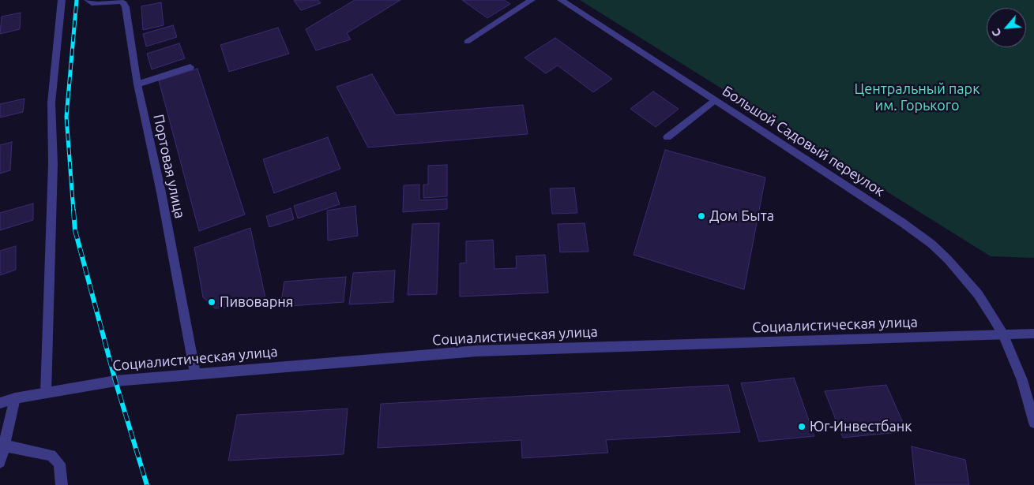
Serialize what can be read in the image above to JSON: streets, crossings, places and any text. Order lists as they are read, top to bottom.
{
  "streets": {
    "street": ["Большой Садовый переулок", "Портовая улица", "Социалистическая улица"]
  },
  "crossings": [
    ["Большой Садовый переулок", "Социалистическая улица"],
    ["Портовая улица", "Социалистическая улица"]
  ],
  "parks": ["Центральный парк им. Горького"],
  "places": ["Дом Быта", "Пивоварня", "Юг-Инвестбанк"],
  "north": "bottom left"
}
